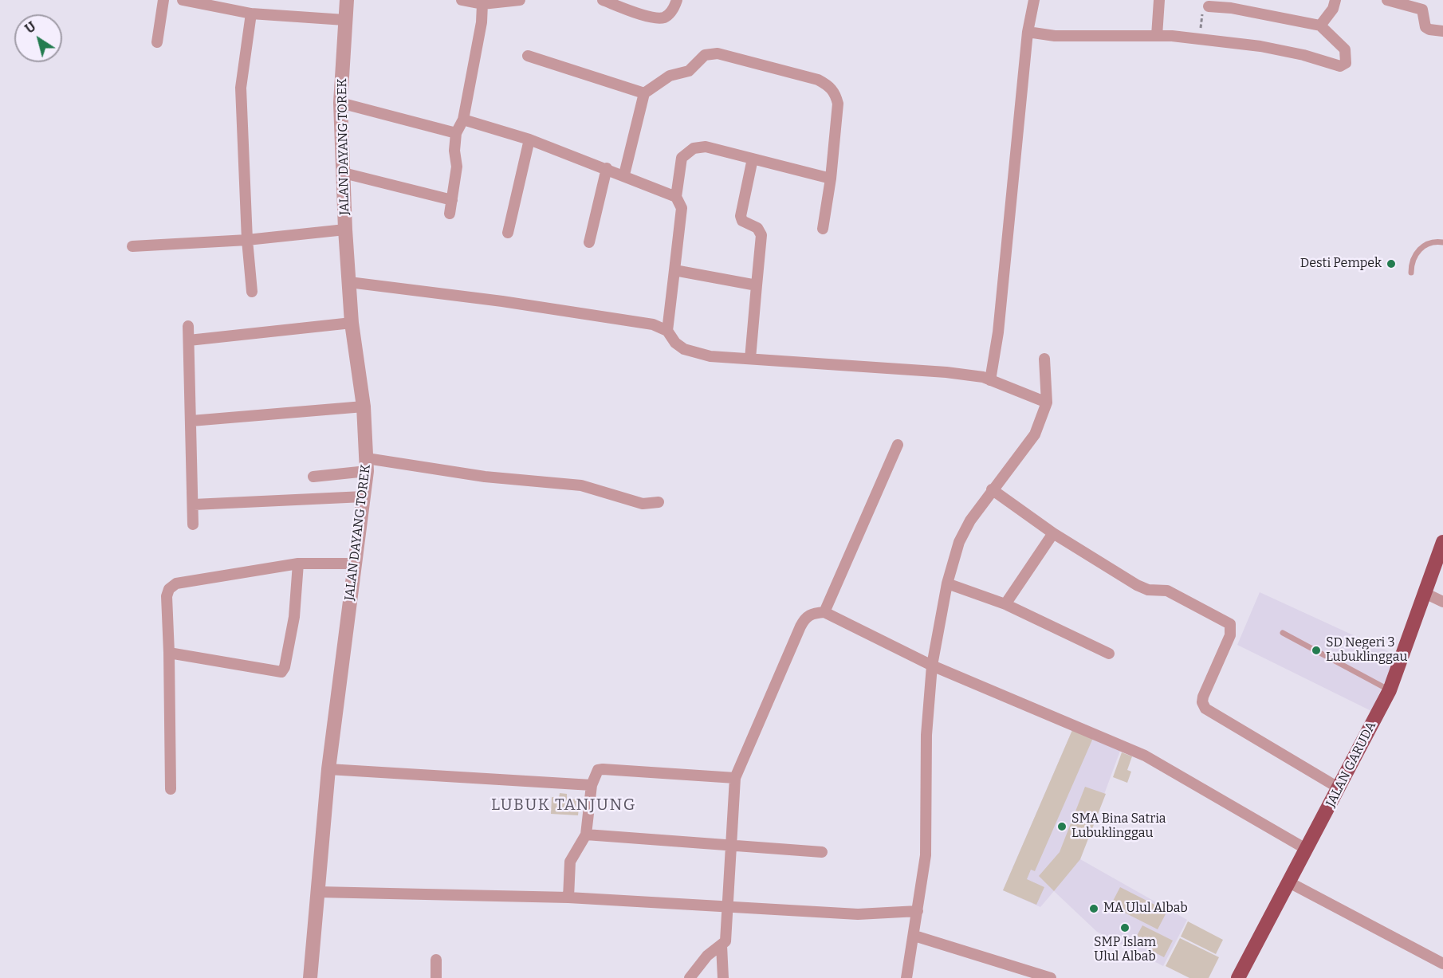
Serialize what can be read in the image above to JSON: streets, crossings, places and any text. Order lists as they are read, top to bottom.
{
  "streets": {
    "highway": ["JALAN GARUDA"],
    "street": ["JALAN DAYANG TOREK"]
  },
  "districts": ["LUBUK TANJUNG"],
  "places": [
    "Desti Pempek",
    "SD Negeri 3 Lubuklinggau",
    "SMA Bina Satria Lubuklinggau",
    "MA Ulul Albab",
    "SMP Islam Ulul Albab"
  ],
  "north": "top left"
}
